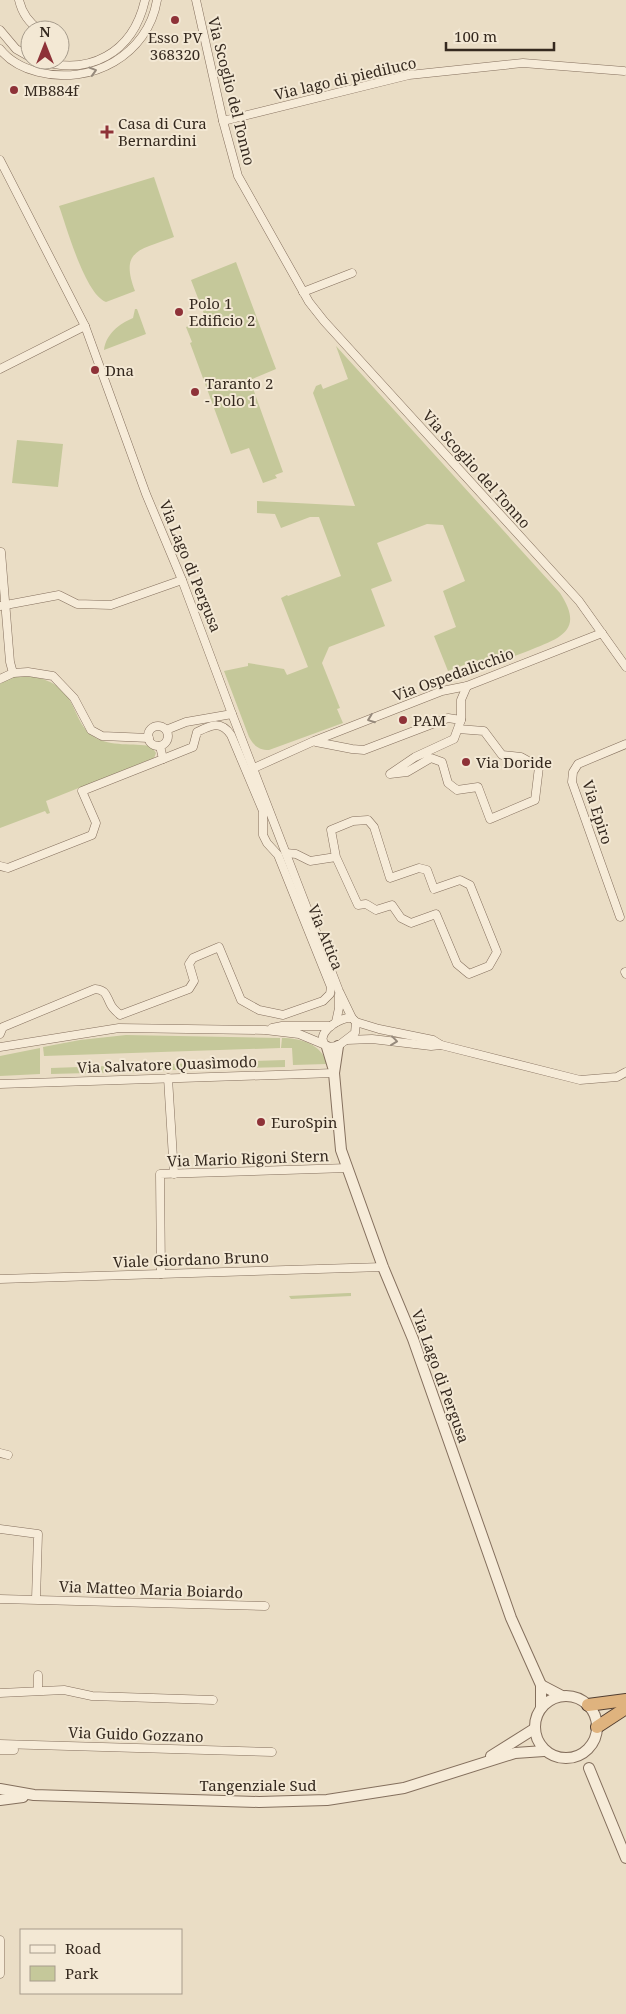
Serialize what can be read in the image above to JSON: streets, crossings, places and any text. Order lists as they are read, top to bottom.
{
  "streets": {
    "street": [
      "Via lago di piediluco",
      "Via Scoglio del Tonno",
      "Via Lago di Pergusa",
      "Via Ospedalicchio",
      "Via Epiro",
      "Via Attica",
      "Via Salvatore Quasìmodo",
      "Via Mario Rigoni Stern",
      "Viale Giordano Bruno",
      "Via Matteo Maria Boiardo",
      "Via Guido Gozzano",
      "Tangenziale Sud"
    ]
  },
  "crossings": [
    ["Via lago di piediluco", "Via Scoglio del Tonno"],
    ["Via Scoglio del Tonno", "Via Ospedalicchio"],
    ["Via Lago di Pergusa", "Via Ospedalicchio"],
    ["Via Lago di Pergusa", "Via Salvatore Quasìmodo"],
    ["Via Lago di Pergusa", "Via Mario Rigoni Stern"],
    ["Via Lago di Pergusa", "Viale Giordano Bruno"],
    ["Via Lago di Pergusa", "Tangenziale Sud"],
    ["Via Mario Rigoni Stern", "Viale Giordano Bruno"]
  ],
  "places": {
    "other": [
      "Esso PV 368320",
      "MB884f",
      "Polo 1 Edificio 2",
      "Dna",
      "Taranto 2 - Polo 1",
      "PAM",
      "Via Doride",
      "EuroSpin"
    ],
    "health": ["Casa di Cura Bernardini"]
  },
  "legend": ["Road", "Park"],
  "scale_bar": "100 m",
  "north": "top"
}
